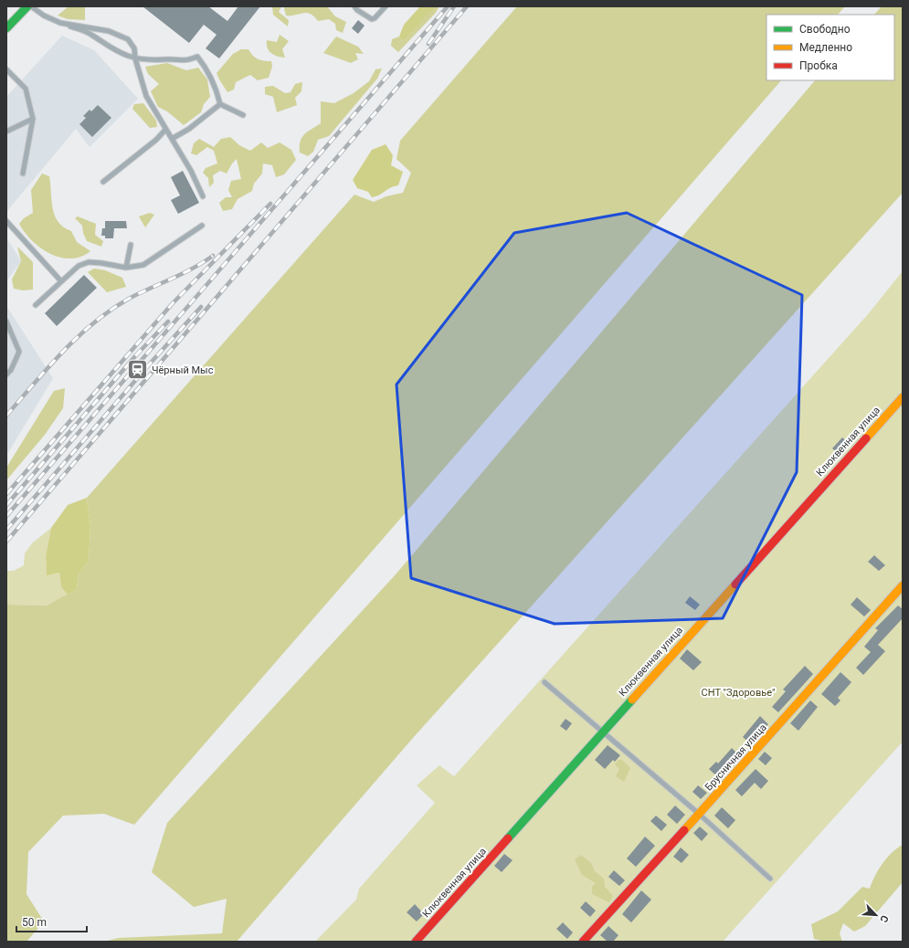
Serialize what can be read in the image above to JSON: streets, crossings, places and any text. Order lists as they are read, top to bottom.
{
  "streets": {
    "street": ["Клюквенная улица", "Брусничная улица"]
  },
  "parks": ["СНТ \"Здоровье\""],
  "places": {
    "station": ["Чёрный Мыс"]
  },
  "legend": ["Свободно", "Медленно", "Пробка"],
  "scale_bar": "50 m",
  "north": "bottom right"
}
